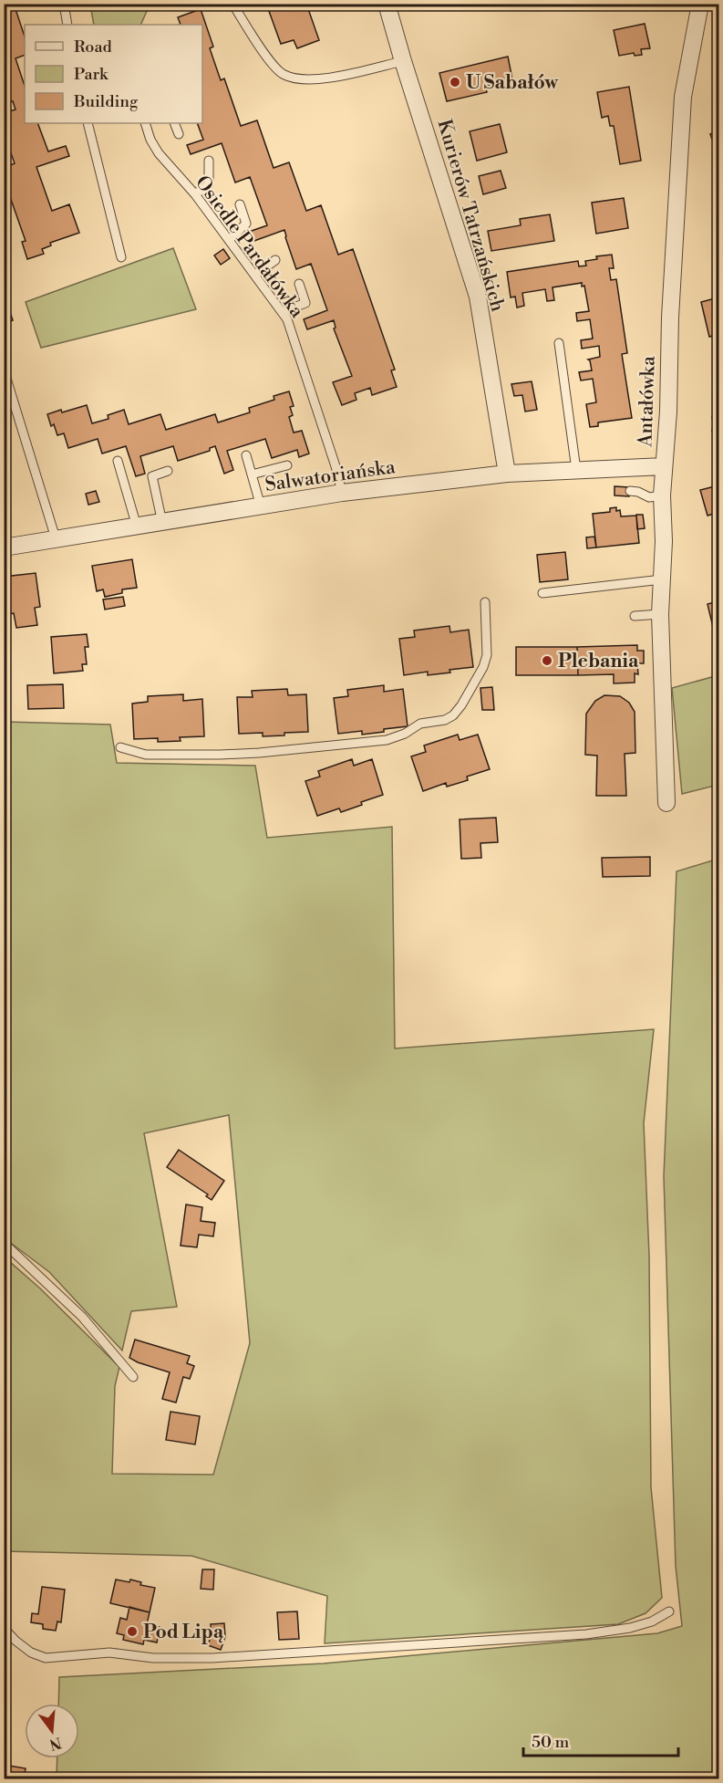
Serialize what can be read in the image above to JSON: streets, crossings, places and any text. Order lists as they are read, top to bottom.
{
  "streets": {
    "street": ["Kurierów Tatrzańskich", "Antałówka", "Salwatoriańska"],
    "lane": ["Osiedle Pardałówka"]
  },
  "crossings": [
    ["Kurierów Tatrzańskich", "Salwatoriańska"],
    ["Osiedle Pardałówka", "Salwatoriańska"],
    ["Antałówka", "Salwatoriańska"]
  ],
  "places": ["U Sabałów", "Plebania", "Pod Lipą"],
  "legend": ["Road", "Park", "Building"],
  "scale_bar": "50 m",
  "north": "bottom"
}
